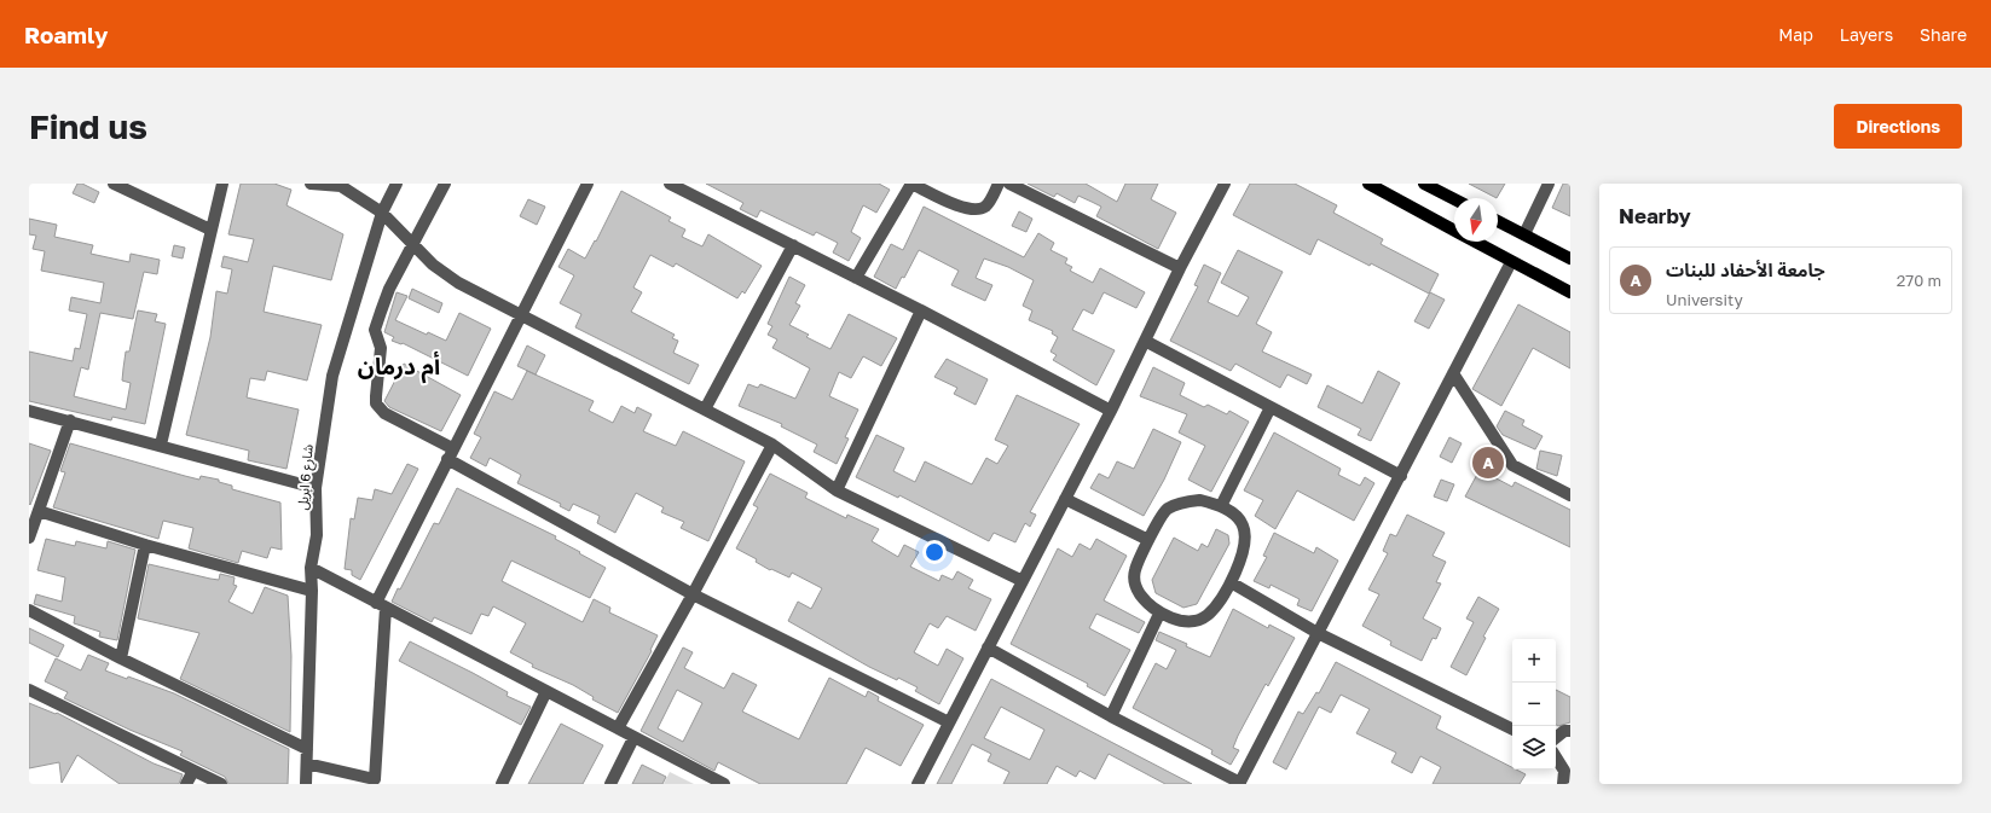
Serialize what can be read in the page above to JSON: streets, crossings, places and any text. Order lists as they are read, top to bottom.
{
  "streets": {
    "street": ["شارع 6 ابريل"]
  },
  "districts": ["أم درمان"],
  "north": "bottom",
  "page": {
    "header": "Roamly",
    "nav": ["Map", "Layers", "Share"],
    "buttons": "Directions",
    "title": "Find us",
    "heading": "Nearby",
    "list": [
      {
        "mark": "A",
        "name": "جامعة الأحفاد للبنات",
        "note": "University",
        "value": "270 m"
      }
    ],
    "pins": "A",
    "map_buttons": ["+", "−"]
  }
}
